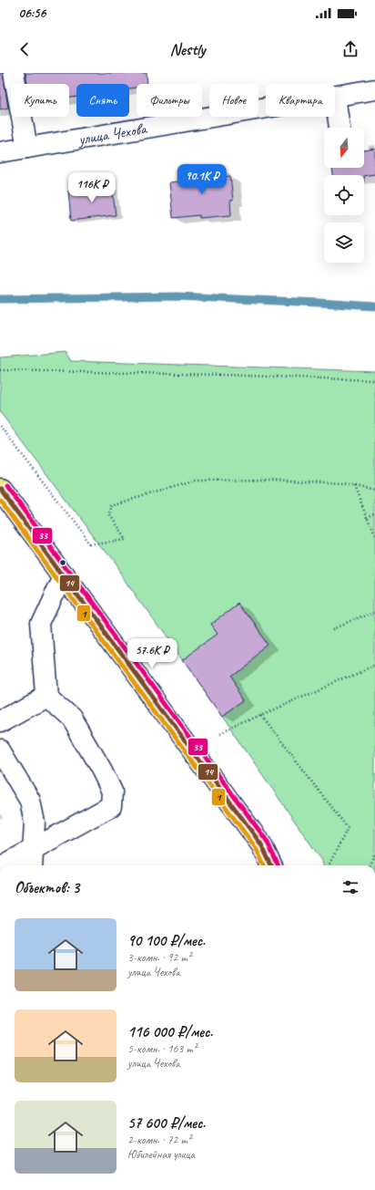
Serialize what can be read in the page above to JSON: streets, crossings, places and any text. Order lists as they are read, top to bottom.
{
  "streets": {
    "street": ["улица Чехова"]
  },
  "lines": ["transit line 33", "transit line 14", "transit line 1"],
  "north": "bottom",
  "page": {
    "status": "06:56",
    "header": "Nestly",
    "chip": [
      "Купить",
      "Снять",
      "Фильтры",
      "Новое",
      "Квартира"
    ],
    "price": ["90.1K ₽", "116K ₽", "57.6K ₽"],
    "heading": "Объектов: 3",
    "list": [
      {
        "name": "90 100 ₽/мес.",
        "note": "3-комн. · 92 m² · улица Чехова"
      },
      {
        "name": "116 000 ₽/мес.",
        "note": "5-комн. · 163 m² · улица Чехова"
      },
      {
        "name": "57 600 ₽/мес.",
        "note": "2-комн. · 72 m² · Юбилейная улица"
      }
    ]
  }
}
